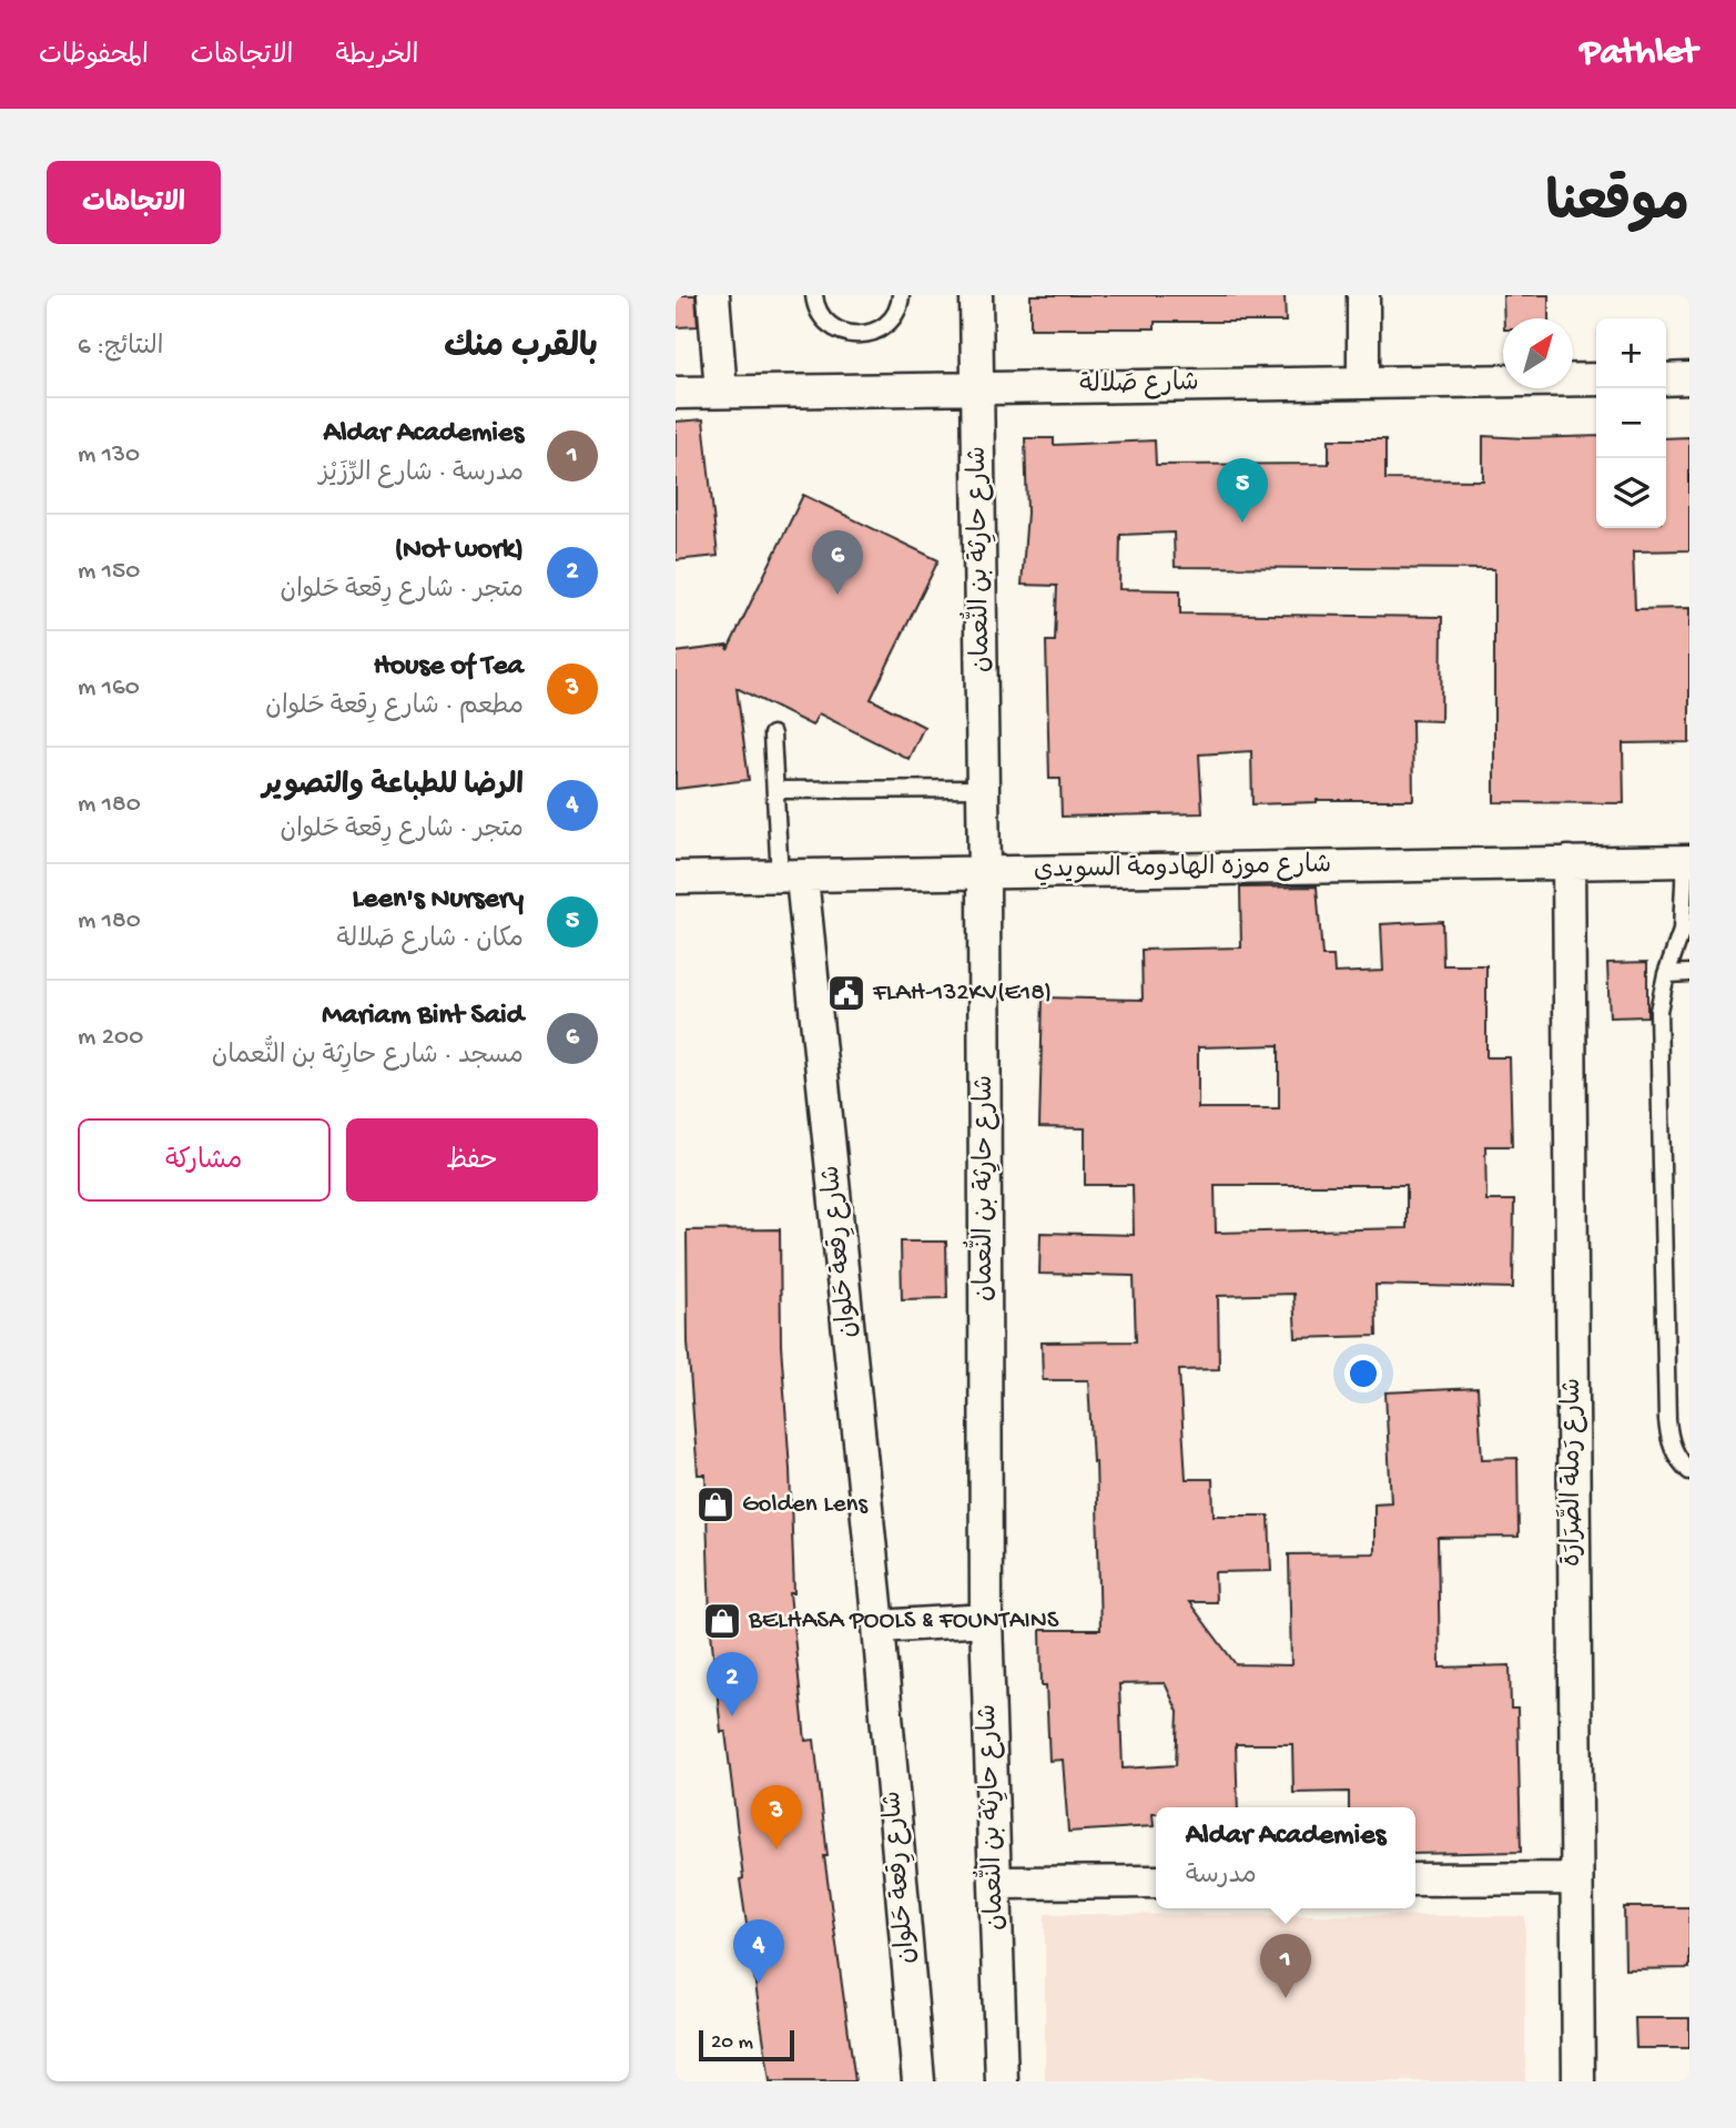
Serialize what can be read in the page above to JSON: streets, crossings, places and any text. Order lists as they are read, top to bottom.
{
  "streets": {
    "street": [
      "شارع صَلالة",
      "شارع حارِثة بن النُّعمان",
      "شارع موزه الهادومة السويدي",
      "شارع رِقعة حَلوان",
      "شارع رَملة الصَّرَارَة"
    ]
  },
  "crossings": [
    ["شارع صَلالة", "شارع حارِثة بن النُّعمان"],
    ["شارع حارِثة بن النُّعمان", "شارع موزه الهادومة السويدي"],
    ["شارع موزه الهادومة السويدي", "شارع رِقعة حَلوان"],
    ["شارع موزه الهادومة السويدي", "شارع رَملة الصَّرَارَة"]
  ],
  "places": {
    "public building": ["FLAH-132KV(E18)"],
    "shop": ["Golden Lens", "BELHASA POOLS & FOUNTAINS"]
  },
  "scale_bar": "20 m",
  "north": "top right",
  "page": {
    "header": "Pathlet",
    "nav": ["الخريطة", "الاتجاهات", "المحفوظات"],
    "title": "موقعنا",
    "buttons": [
      "الاتجاهات",
      ["حفظ", "مشاركة"]
    ],
    "heading": ["بالقرب منك", "النتائج: 6"],
    "map_buttons": ["+", "−"],
    "list": [
      {
        "mark": "1",
        "name": "Aldar Academies",
        "note": "مدرسة · شارع الرِّزَيْز",
        "value": "130 m"
      },
      {
        "mark": "2",
        "name": "(Not work)",
        "note": "متجر · شارع رِقعة حَلوان",
        "value": "150 m"
      },
      {
        "mark": "3",
        "name": "House of Tea",
        "note": "مطعم · شارع رِقعة حَلوان",
        "value": "160 m"
      },
      {
        "mark": "4",
        "name": "الرضا للطباعة والتصوير",
        "note": "متجر · شارع رِقعة حَلوان",
        "value": "180 m"
      },
      {
        "mark": "5",
        "name": "Leen's Nursery",
        "note": "مكان · شارع صَلالة",
        "value": "180 m"
      },
      {
        "mark": "6",
        "name": "Mariam Bint Said",
        "note": "مسجد · شارع حارِثة بن النُّعمان",
        "value": "200 m"
      }
    ],
    "pins": [
      "5",
      "6",
      "2",
      "3",
      "4",
      "1"
    ],
    "popup": ["Aldar Academies", "مدرسة"],
    "scale": "20 m"
  }
}
